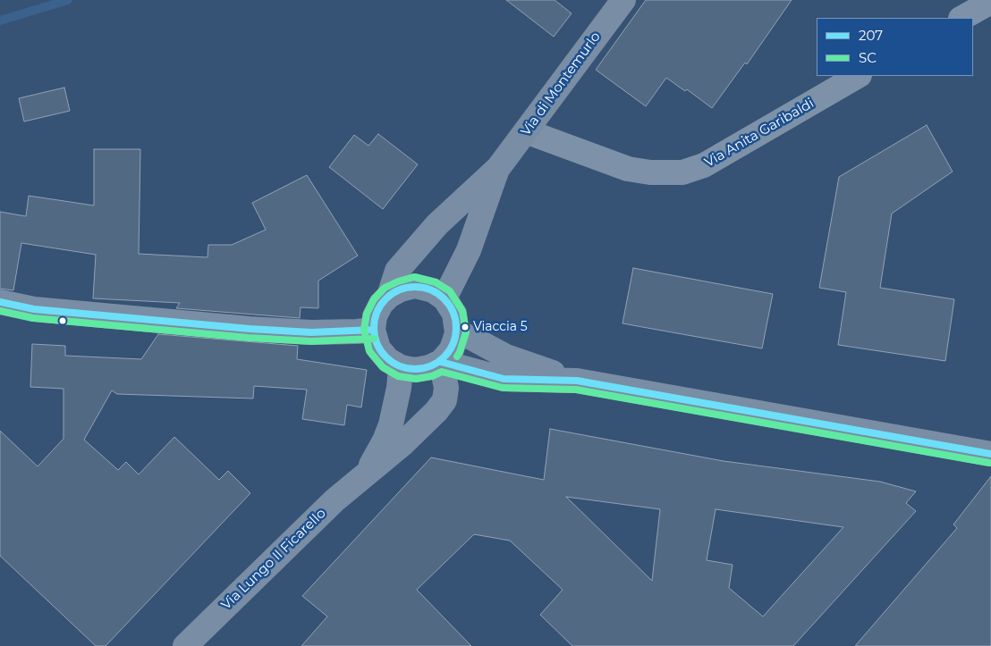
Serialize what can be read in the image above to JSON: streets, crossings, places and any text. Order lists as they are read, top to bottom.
{
  "streets": {
    "main road": ["Via di Montemurlo", "Via Lungo Il Ficarello"],
    "street": ["Via Anita Garibaldi"]
  },
  "crossings": [
    ["Via di Montemurlo", "Via Anita Garibaldi"],
    ["Via di Montemurlo", "Via Lungo Il Ficarello"]
  ],
  "places": ["Viaccia 5"],
  "lines": ["transit line SC", "transit line 207"],
  "legend": ["207", "SC"]
}
